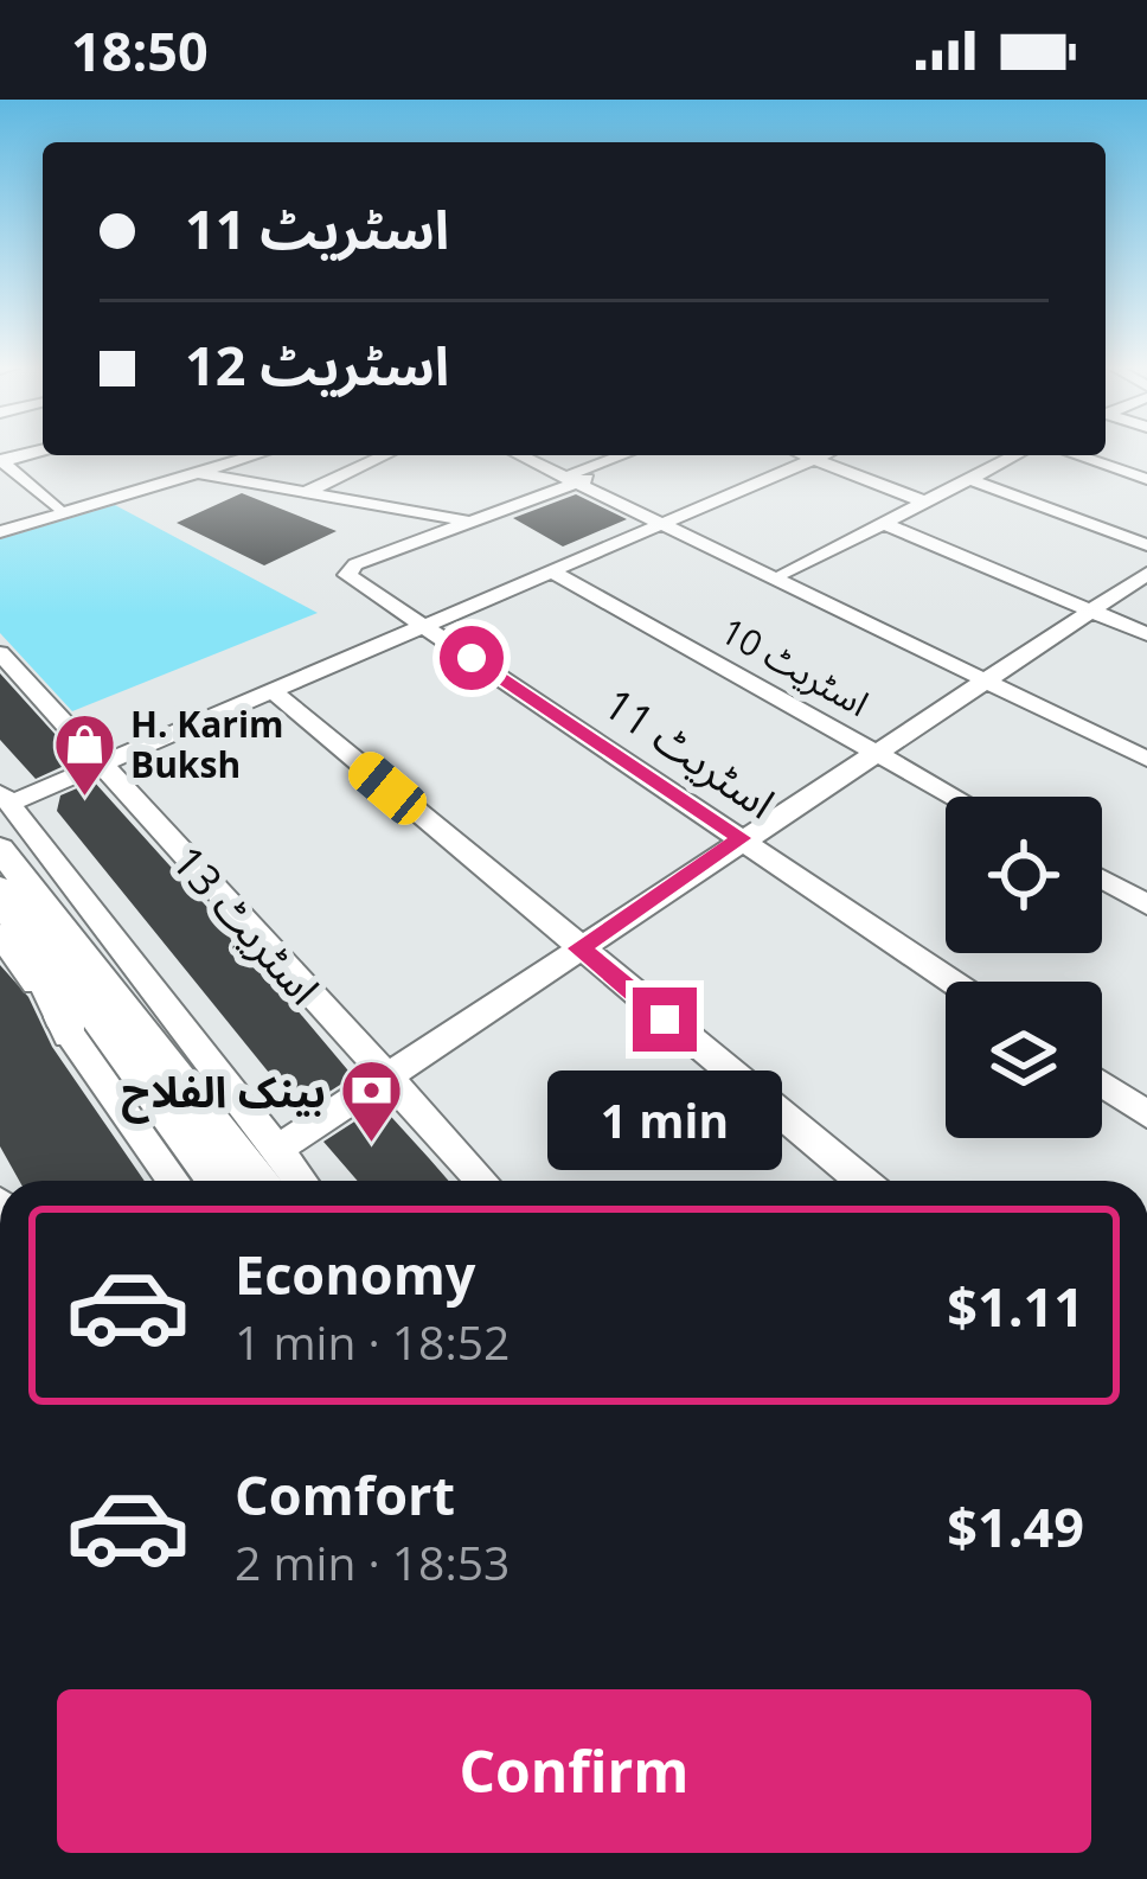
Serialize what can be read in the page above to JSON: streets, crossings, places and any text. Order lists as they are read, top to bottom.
{
  "streets": {
    "street": ["اسٹریٹ 10", "اسٹریٹ 11", "اسٹریٹ 13"]
  },
  "places": {
    "shop": ["H. Karim Buksh"],
    "bank": ["بینک الفلاح"]
  },
  "page": {
    "status": "18:50",
    "banner": ["اسٹریٹ 11", "اسٹریٹ 12"],
    "bubble": "1 min",
    "list": [
      {
        "name": "Economy",
        "note": "1 min · 18:52",
        "value": "$1.11"
      },
      {
        "name": "Comfort",
        "note": "2 min · 18:53",
        "value": "$1.49"
      }
    ],
    "buttons": "Confirm"
  }
}
